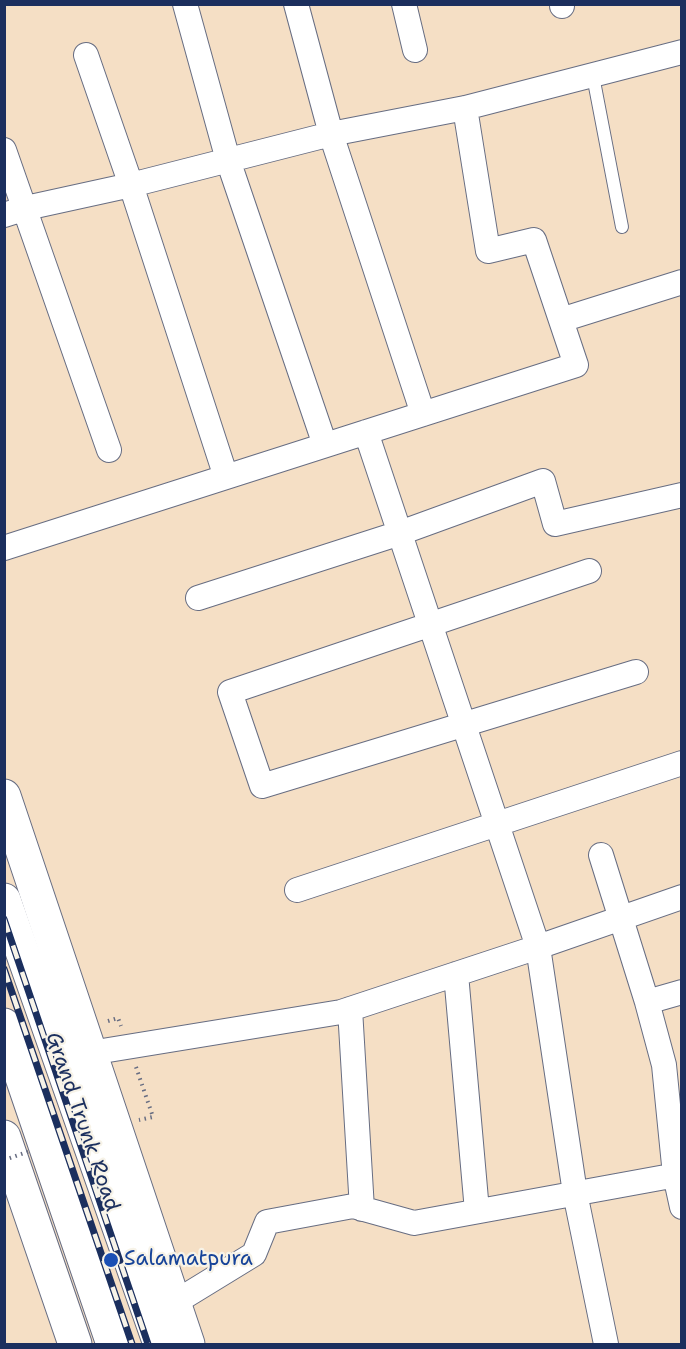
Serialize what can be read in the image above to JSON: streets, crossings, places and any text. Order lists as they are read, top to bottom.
{
  "streets": {
    "main road": ["Grand Trunk Road"]
  },
  "places": ["Salamatpura"]
}
